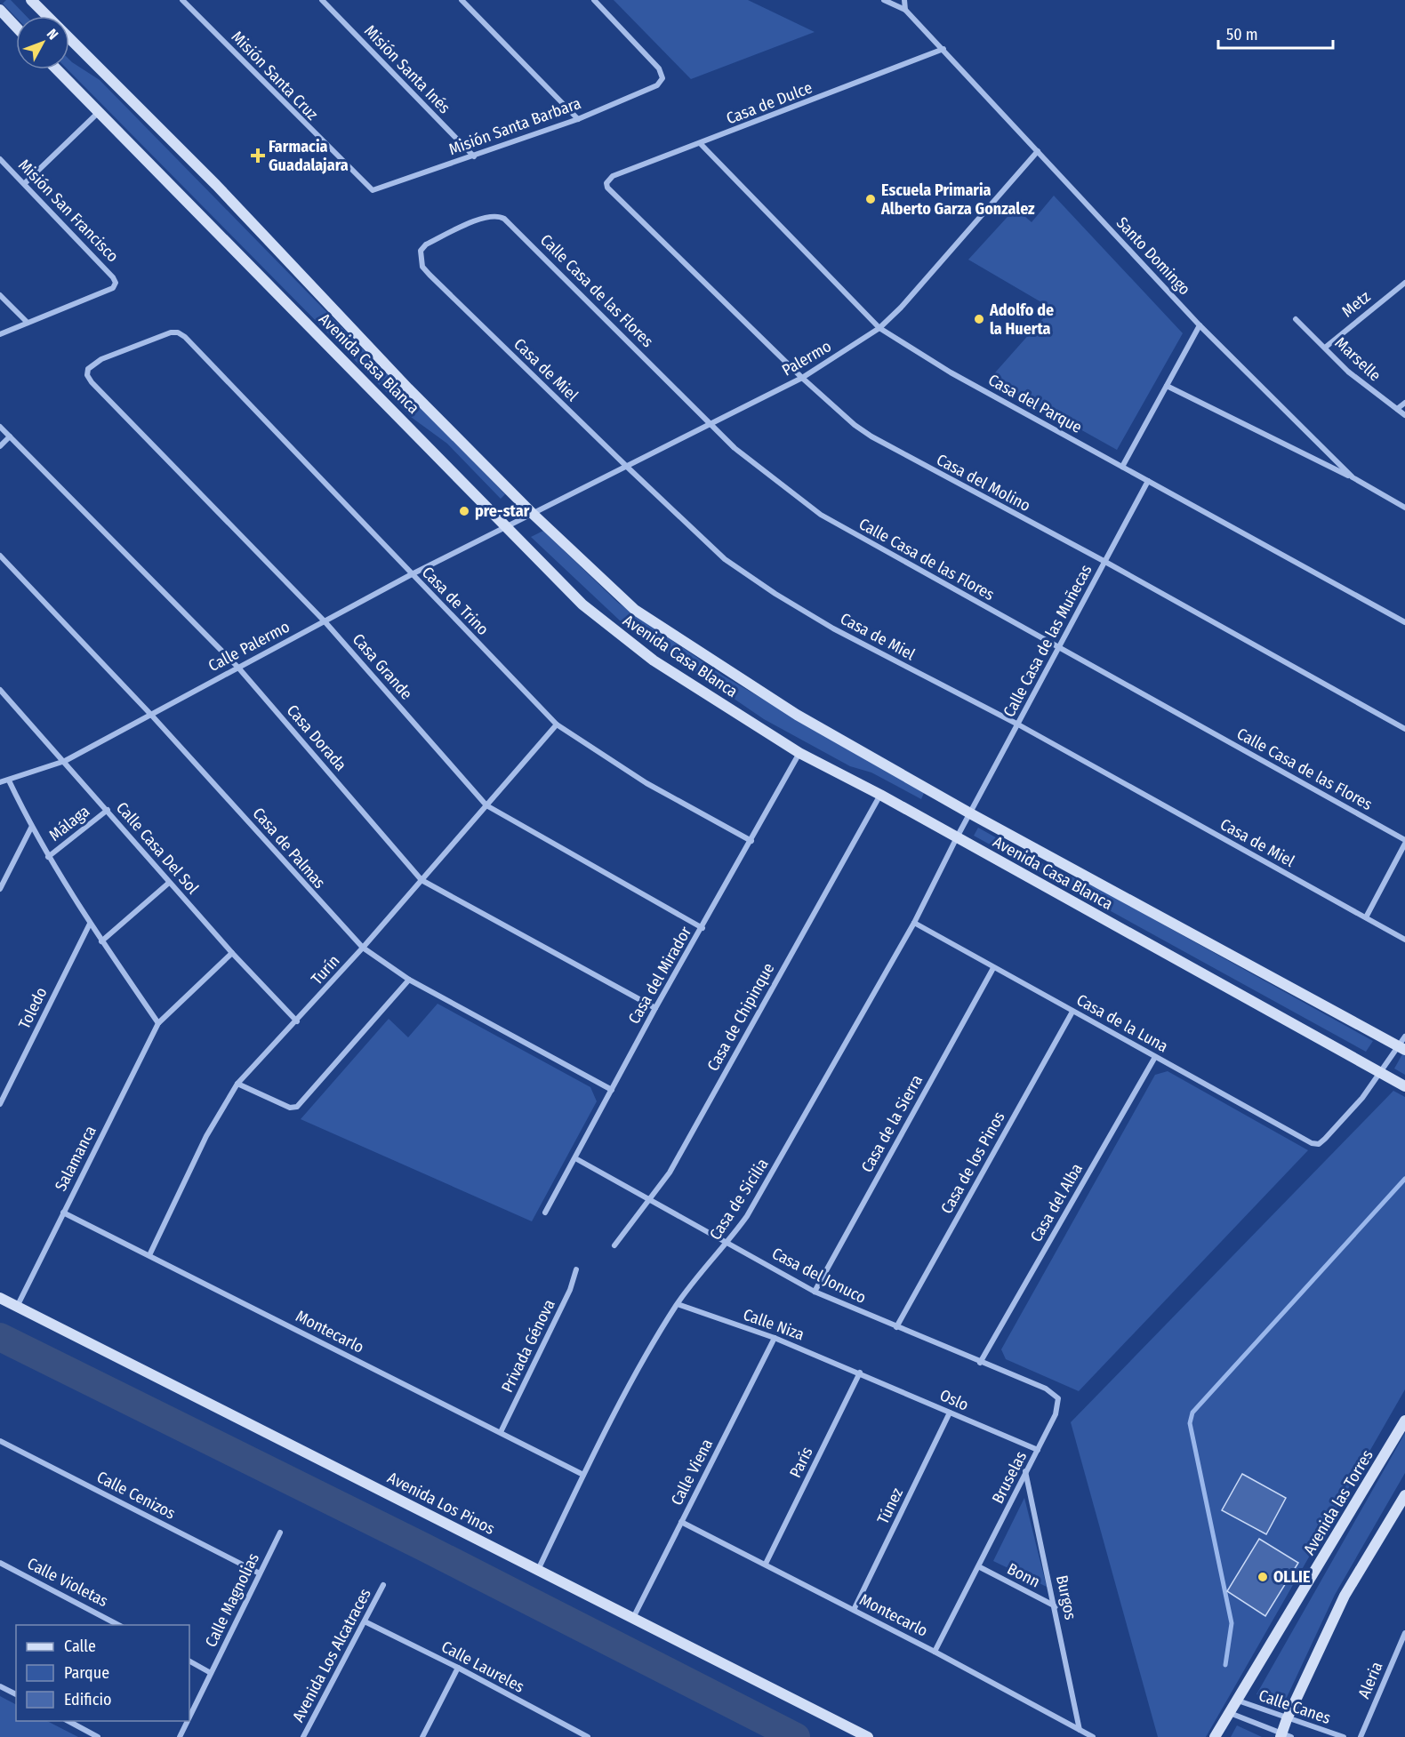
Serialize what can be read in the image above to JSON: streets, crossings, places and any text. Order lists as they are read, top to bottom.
{
  "streets": {
    "street": [
      "Misión Santa Inés",
      "Misión Santa Cruz",
      "Casa de Dulce",
      "Misión Santa Barbara",
      "Misión San Francisco",
      "Santo Domingo",
      "Calle Casa de las Flores",
      "Metz",
      "Palermo",
      "Marselle",
      "Avenida Casa Blanca",
      "Casa de Miel",
      "Casa del Parque",
      "Casa del Molino",
      "Casa de Trino",
      "Calle Casa de las Muñecas",
      "Calle Palermo",
      "Casa Grande",
      "Casa Dorada",
      "Málaga",
      "Calle Casa Del Sol",
      "Casa de Palmas",
      "Turín",
      "Casa del Mirador",
      "Toledo",
      "Casa de Chipinque",
      "Casa de la Luna",
      "Casa de la Sierra",
      "Salamanca",
      "Casa de los Pinos",
      "Casa de Sicilia",
      "Casa del Alba",
      "Casa del Jonuco",
      "Calle Niza",
      "Montecarlo",
      "Privada Génova",
      "Oslo",
      "París",
      "Calle Viena",
      "Bruselas",
      "Calle Cenizos",
      "Avenida las Torres",
      "Avenida Los Pinos",
      "Túnez",
      "Bonn",
      "Calle Violetas",
      "Burgos",
      "Calle Magnolias",
      "Avenida Los Alcatraces",
      "Calle Laureles",
      "Aleria",
      "Calle Canes"
    ]
  },
  "crossings": [
    ["Misión Santa Inés", "Misión Santa Barbara"],
    ["Misión Santa Cruz", "Misión Santa Barbara"],
    ["Casa de Dulce", "Santo Domingo"],
    ["Casa de Dulce", "Casa del Parque"],
    ["Casa de Dulce", "Casa del Molino"],
    ["Santo Domingo", "Palermo"],
    ["Calle Casa de las Flores", "Palermo"],
    ["Calle Casa de las Flores", "Casa de Miel"],
    ["Calle Casa de las Flores", "Calle Casa de las Muñecas"],
    ["Metz", "Marselle"],
    ["Palermo", "Avenida Casa Blanca"],
    ["Palermo", "Casa de Miel"],
    ["Palermo", "Casa del Parque"],
    ["Palermo", "Casa del Molino"],
    ["Palermo", "Calle Palermo"],
    ["Avenida Casa Blanca", "Calle Casa de las Muñecas"],
    ["Avenida Casa Blanca", "Calle Palermo"],
    ["Avenida Casa Blanca", "Casa del Mirador"],
    ["Avenida Casa Blanca", "Casa de Chipinque"],
    ["Avenida Casa Blanca", "Casa de la Luna"],
    ["Avenida Casa Blanca", "Casa de Sicilia"],
    ["Casa de Miel", "Calle Casa de las Muñecas"],
    ["Casa del Parque", "Calle Casa de las Muñecas"],
    ["Casa del Molino", "Calle Casa de las Muñecas"],
    ["Casa de Trino", "Calle Palermo"],
    ["Casa de Trino", "Casa Grande"],
    ["Casa de Trino", "Turín"],
    ["Casa de Trino", "Casa del Mirador"],
    ["Calle Casa de las Muñecas", "Casa de Sicilia"],
    ["Calle Palermo", "Casa Grande"],
    ["Calle Palermo", "Casa Dorada"],
    ["Calle Palermo", "Calle Casa Del Sol"],
    ["Calle Palermo", "Casa de Palmas"],
    ["Casa Grande", "Turín"],
    ["Casa Grande", "Casa del Mirador"],
    ["Casa Dorada", "Turín"],
    ["Casa Dorada", "Casa del Mirador"],
    ["Málaga", "Calle Casa Del Sol"],
    ["Calle Casa Del Sol", "Turín"],
    ["Calle Casa Del Sol", "Salamanca"],
    ["Casa de Palmas", "Turín"],
    ["Casa de Palmas", "Casa del Mirador"],
    ["Turín", "Montecarlo"],
    ["Casa del Mirador", "Casa del Jonuco"],
    ["Casa de Chipinque", "Casa del Jonuco"],
    ["Casa de la Luna", "Casa de la Sierra"],
    ["Casa de la Luna", "Casa de los Pinos"],
    ["Casa de la Luna", "Casa de Sicilia"],
    ["Casa de la Luna", "Casa del Alba"],
    ["Casa de la Sierra", "Casa del Jonuco"],
    ["Salamanca", "Montecarlo"],
    ["Salamanca", "Avenida Los Pinos"],
    ["Casa de los Pinos", "Casa del Jonuco"],
    ["Casa de Sicilia", "Casa del Jonuco"],
    ["Casa de Sicilia", "Calle Niza"],
    ["Casa de Sicilia", "Montecarlo"],
    ["Casa de Sicilia", "Avenida Los Pinos"],
    ["Casa del Alba", "Casa del Jonuco"],
    ["Casa del Jonuco", "Bruselas"],
    ["Calle Niza", "Oslo"],
    ["Calle Niza", "París"],
    ["Calle Niza", "Calle Viena"],
    ["Montecarlo", "Privada Génova"],
    ["Montecarlo", "París"],
    ["Montecarlo", "Calle Viena"],
    ["Montecarlo", "Bruselas"],
    ["Montecarlo", "Túnez"],
    ["Montecarlo", "Burgos"],
    ["Oslo", "París"],
    ["Oslo", "Bruselas"],
    ["Oslo", "Túnez"],
    ["Calle Viena", "Avenida Los Pinos"],
    ["Bruselas", "Bonn"],
    ["Bruselas", "Burgos"],
    ["Calle Cenizos", "Calle Magnolias"],
    ["Avenida las Torres", "Calle Canes"],
    ["Bonn", "Burgos"],
    ["Avenida Los Alcatraces", "Calle Laureles"]
  ],
  "places": {
    "health": ["Farmacia Guadalajara"],
    "other": [
      "Escuela Primaria Alberto Garza Gonzalez",
      "Adolfo de la Huerta",
      "pre-star",
      "OLLIE"
    ]
  },
  "legend": ["Calle", "Parque", "Edificio"],
  "scale_bar": "50 m",
  "north": "top right"
}
